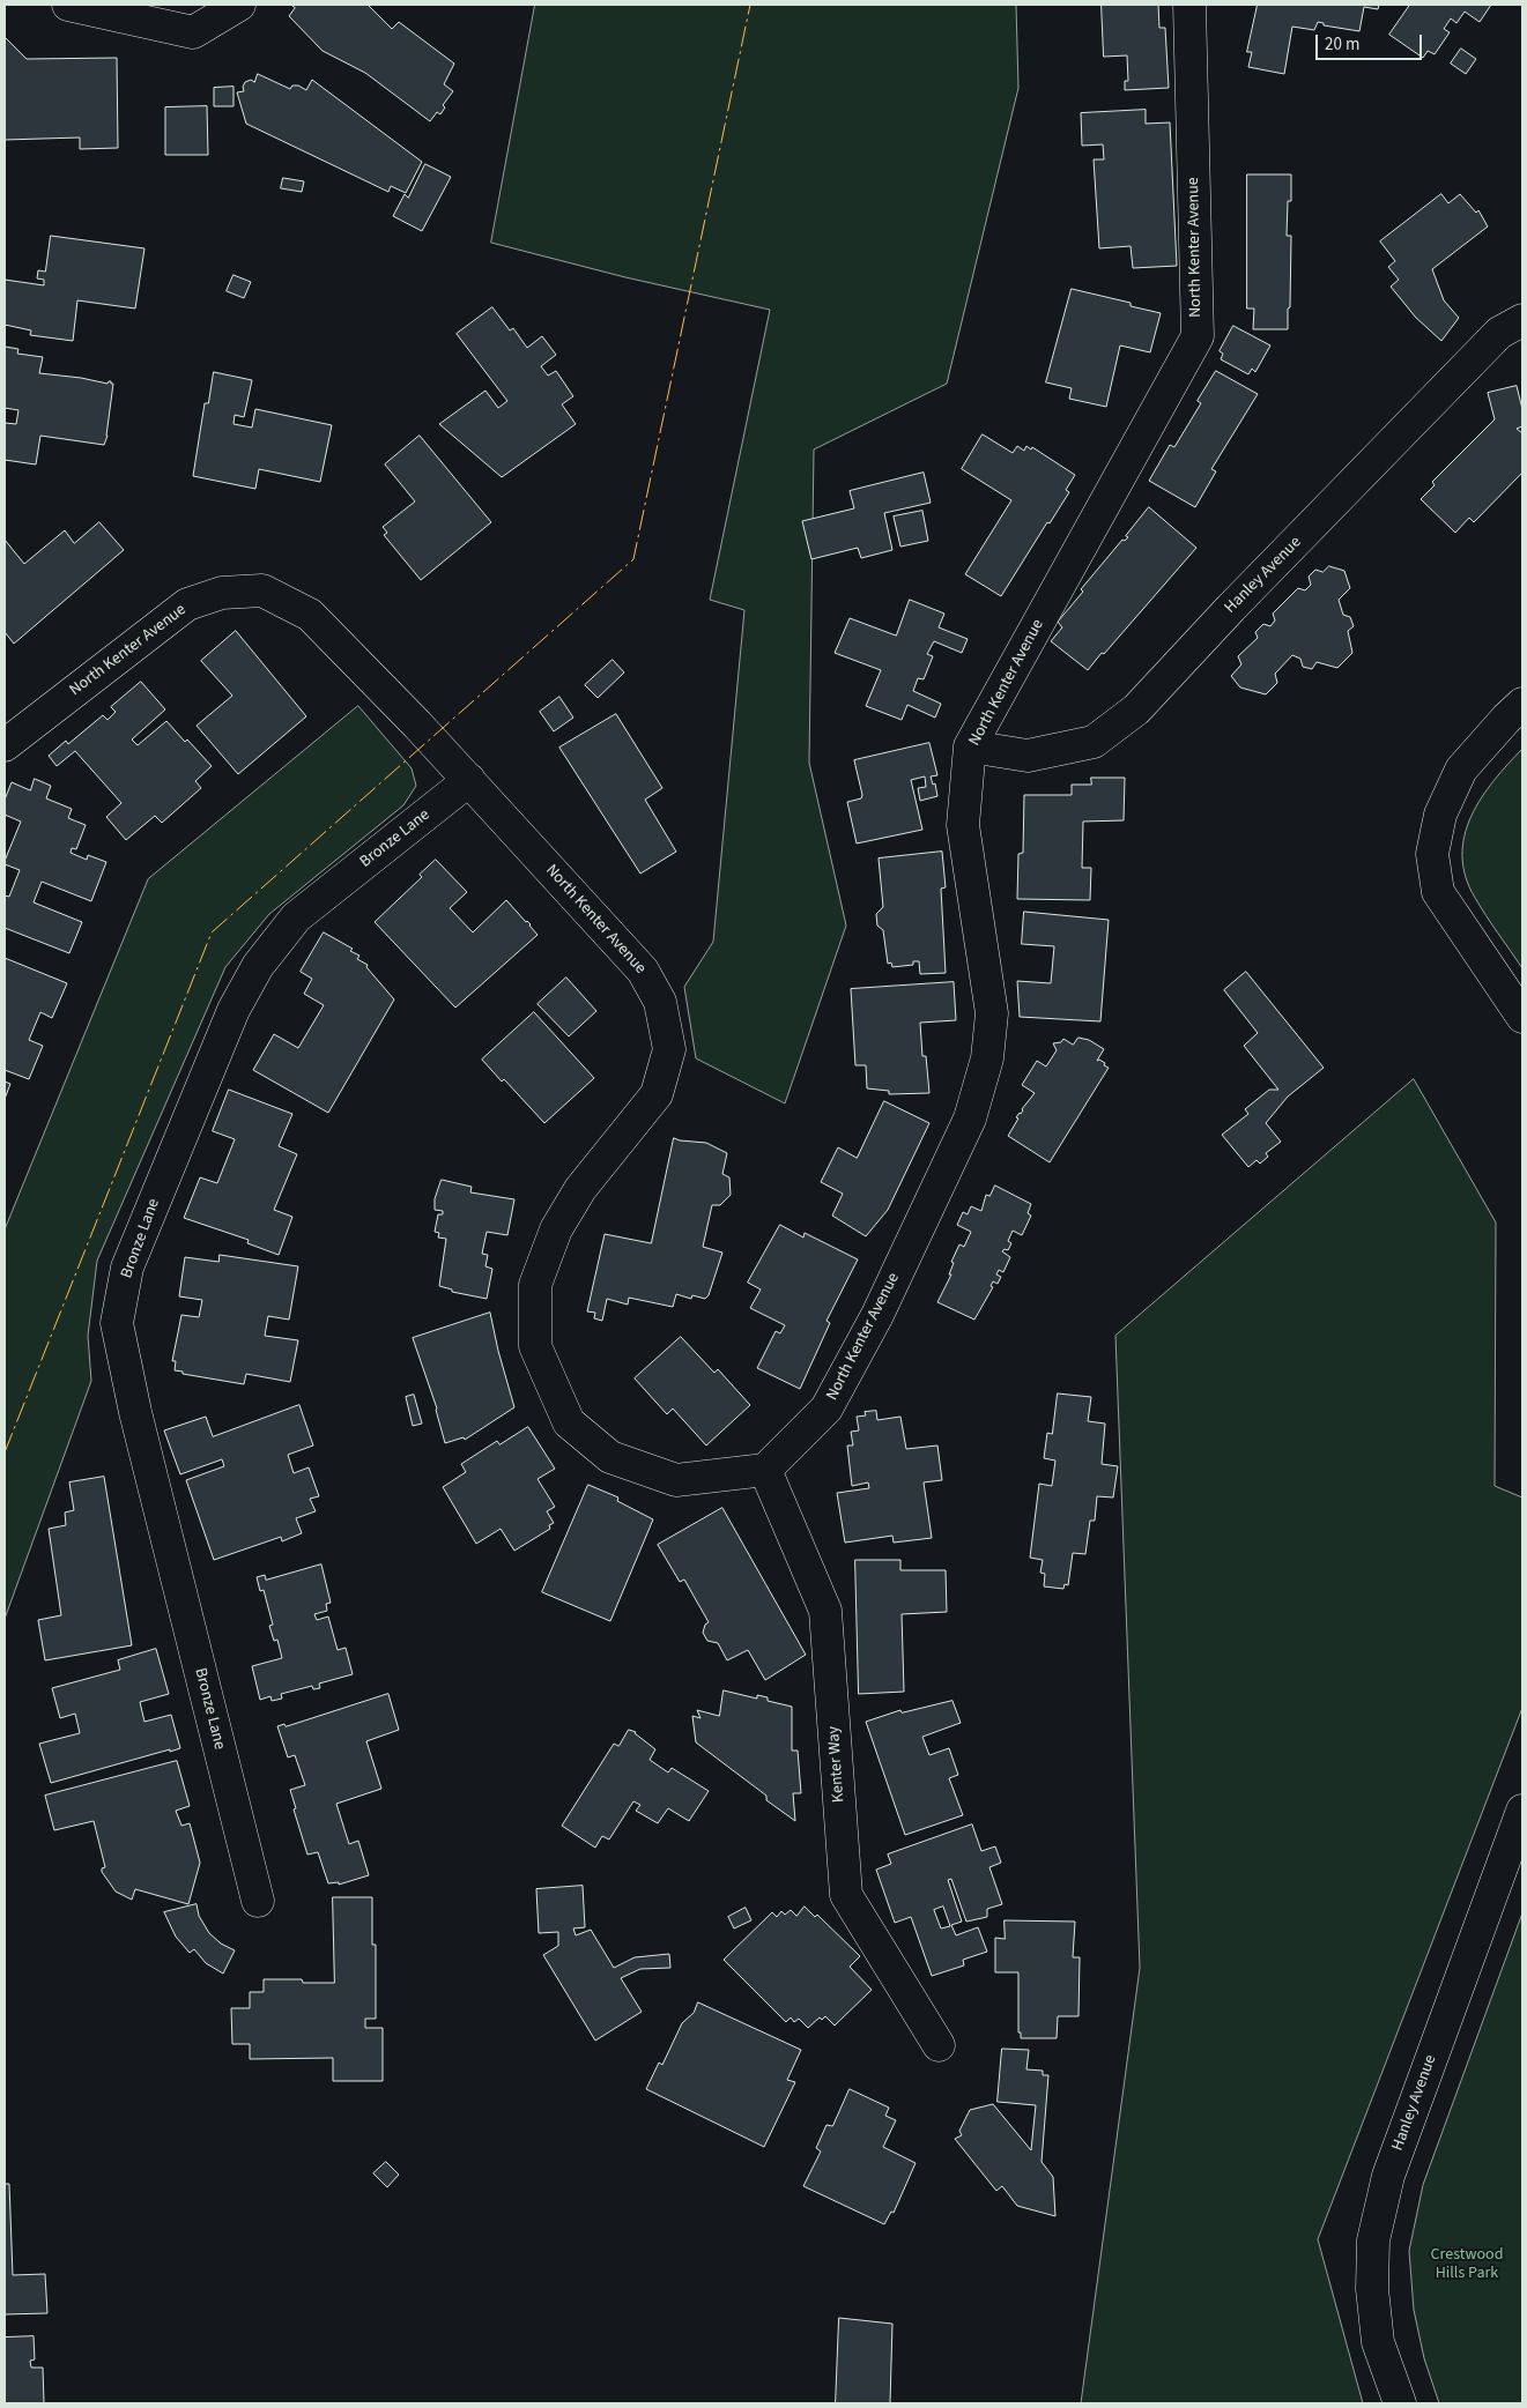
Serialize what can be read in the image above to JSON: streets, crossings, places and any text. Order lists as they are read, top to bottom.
{
  "streets": {
    "street": [
      "North Kenter Avenue",
      "Hanley Avenue",
      "Bronze Lane",
      "Kenter Way"
    ]
  },
  "crossings": [
    ["North Kenter Avenue", "Hanley Avenue"],
    ["North Kenter Avenue", "Bronze Lane"],
    ["North Kenter Avenue", "Kenter Way"]
  ],
  "parks": ["Crestwood Hills Park"],
  "scale_bar": "20 m"
}
